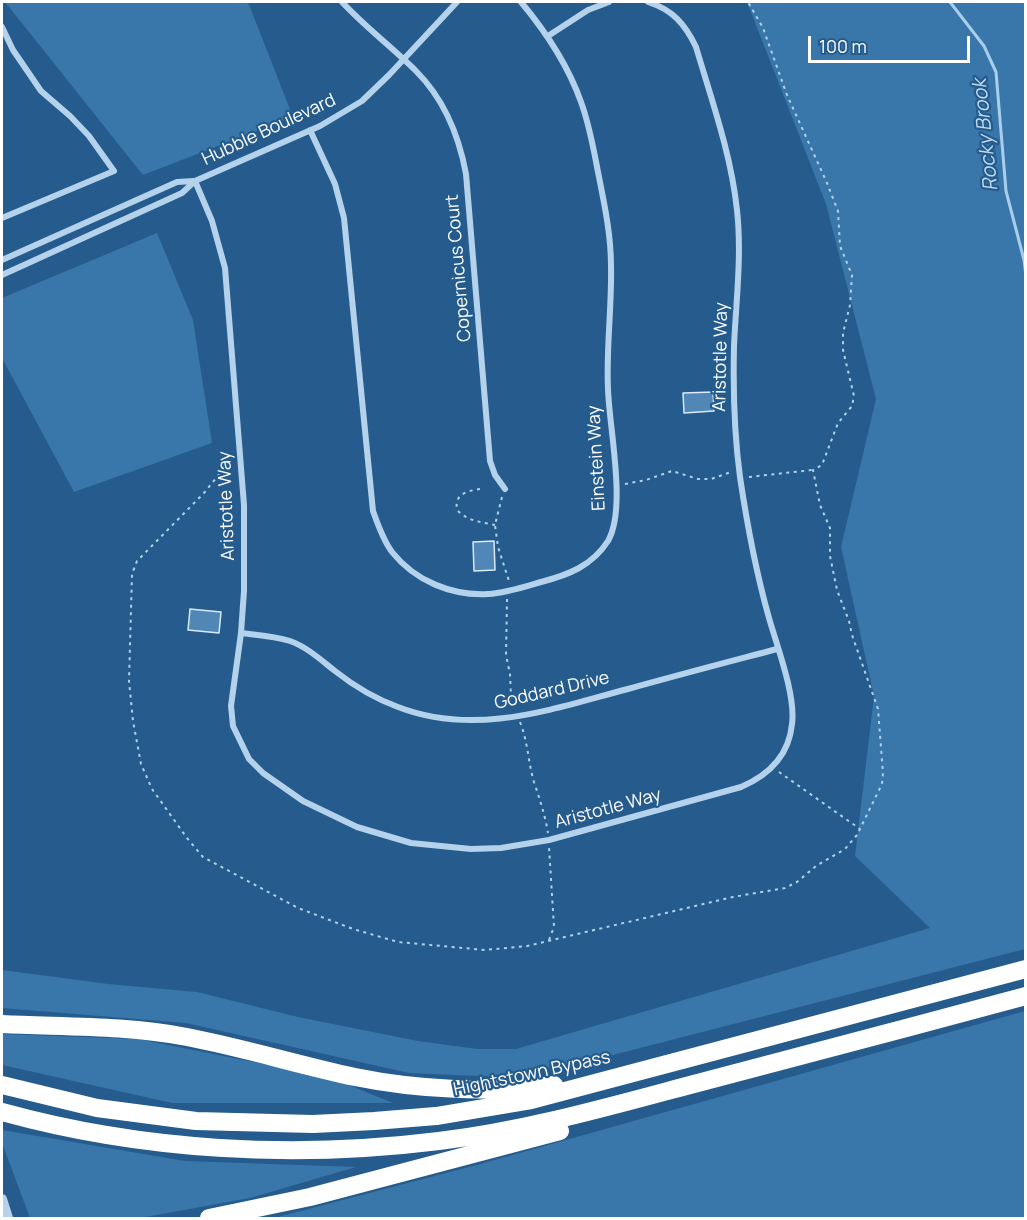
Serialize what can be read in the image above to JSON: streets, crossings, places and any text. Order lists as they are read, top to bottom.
{
  "streets": {
    "highway": ["Hightstown Bypass"],
    "street": [
      "Hubble Boulevard",
      "Copernicus Court",
      "Aristotle Way",
      "Einstein Way",
      "Goddard Drive"
    ]
  },
  "crossings": [
    ["Hubble Boulevard", "Copernicus Court"],
    ["Hubble Boulevard", "Aristotle Way"],
    ["Hubble Boulevard", "Einstein Way"],
    ["Aristotle Way", "Goddard Drive"]
  ],
  "water": ["Rocky Brook"],
  "scale_bar": "100 m"
}
